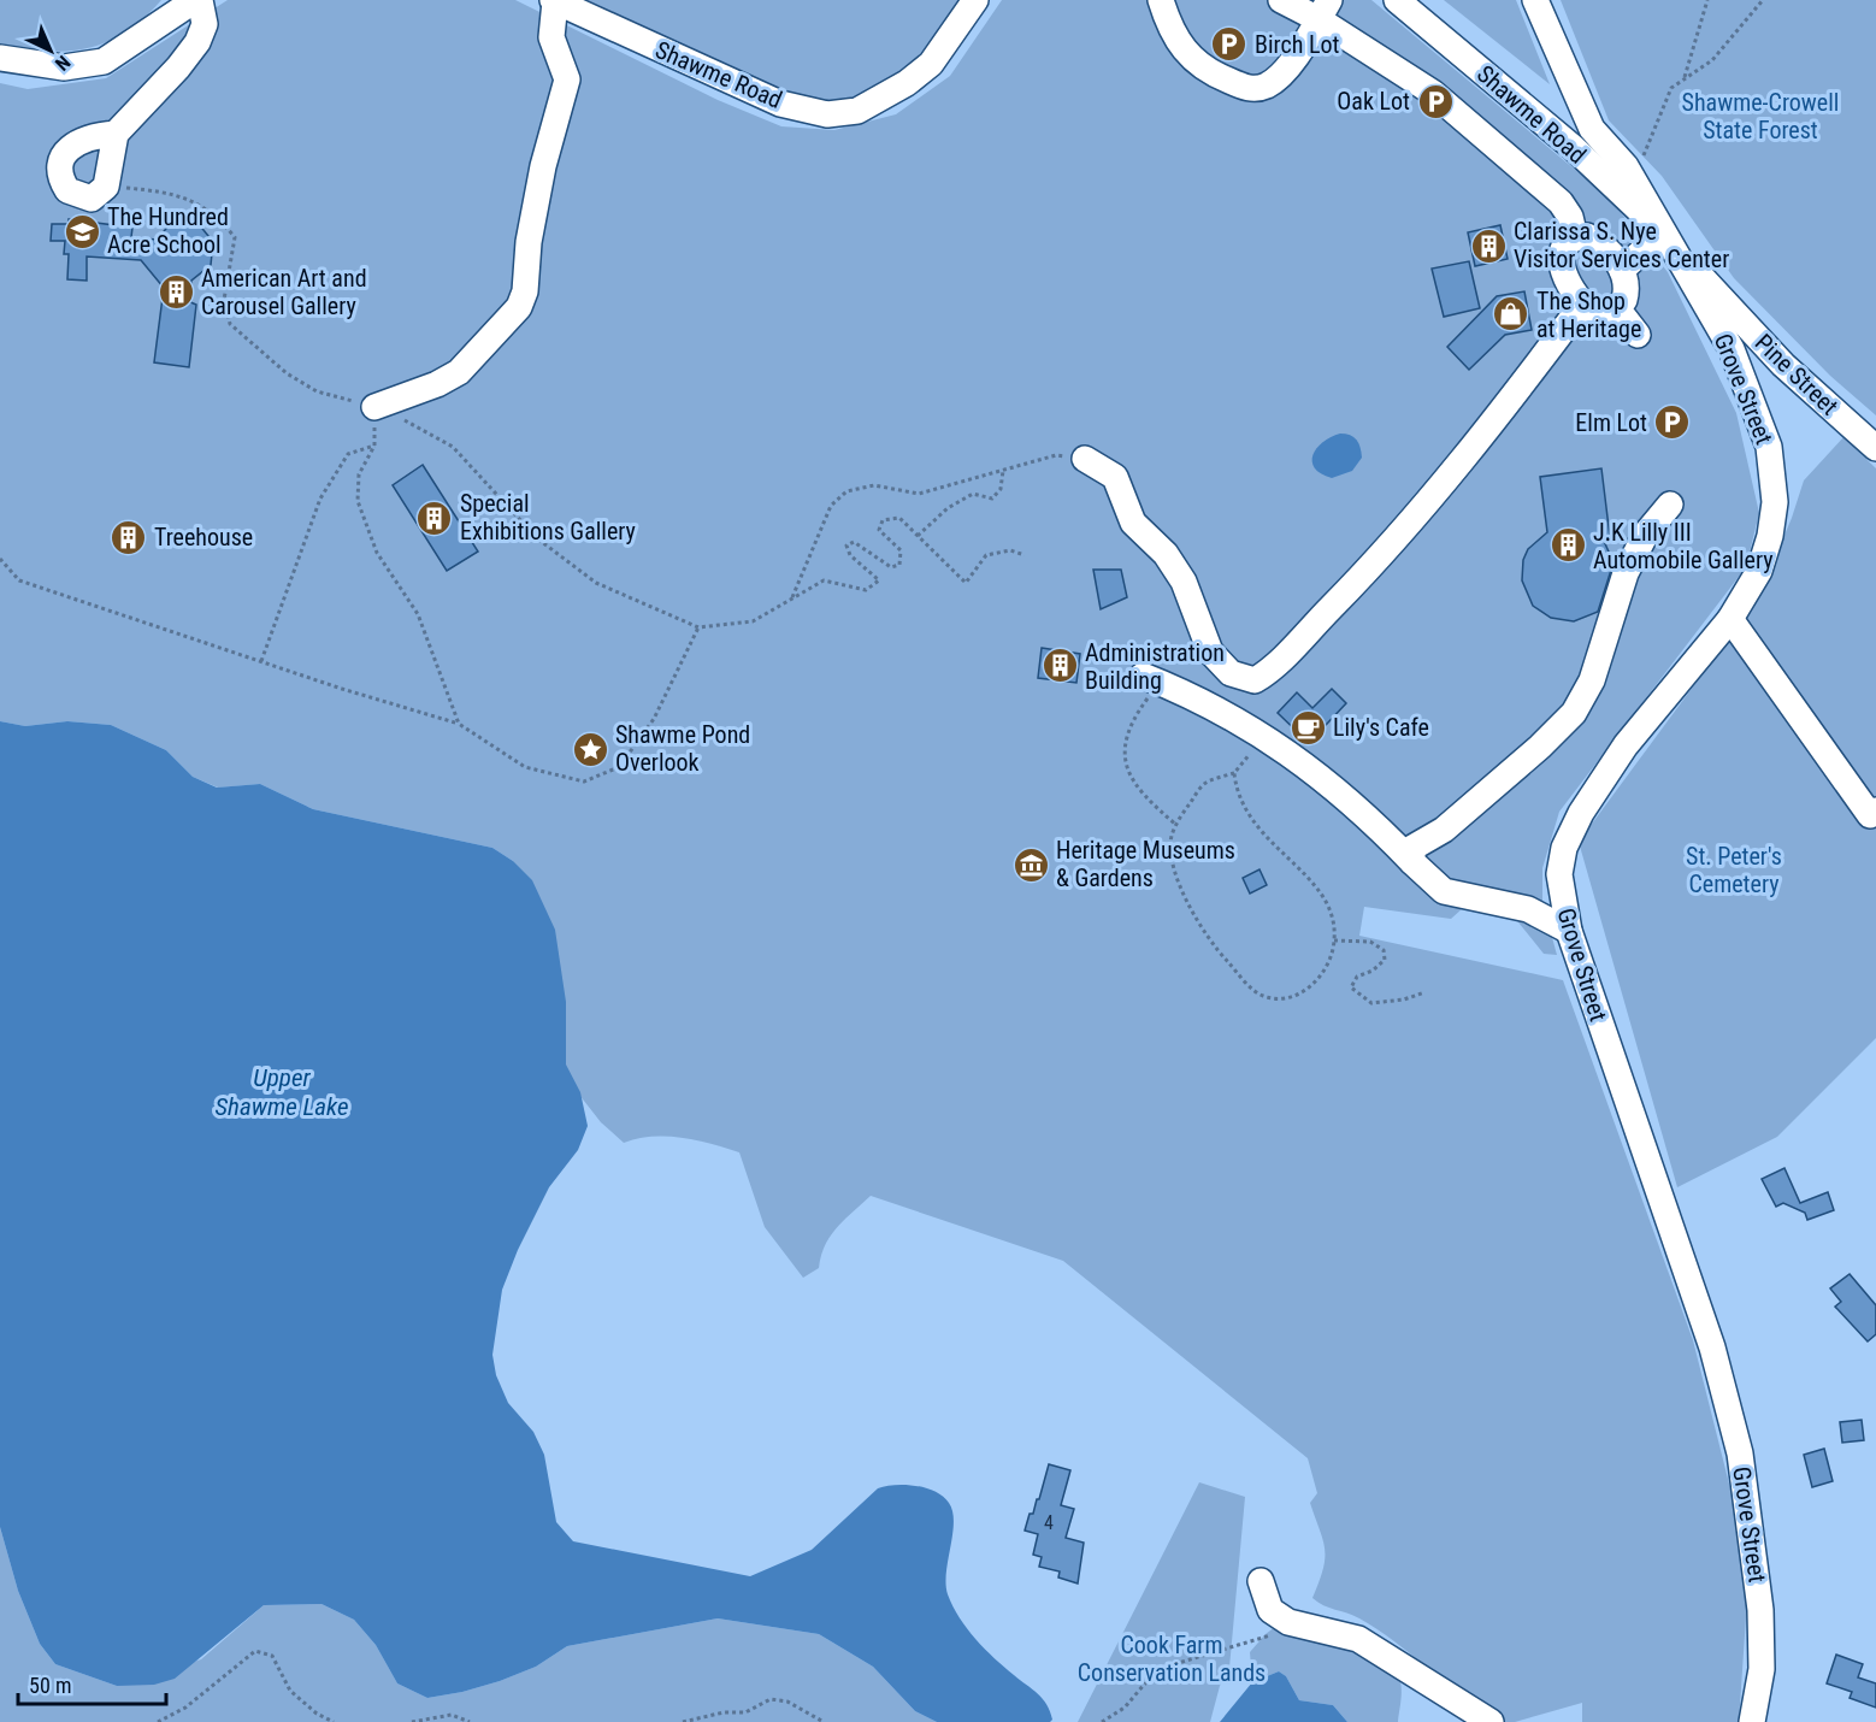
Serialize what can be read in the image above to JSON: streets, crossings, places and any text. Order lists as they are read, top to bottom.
{
  "streets": {
    "street": ["Shawme Road", "Pine Street", "Grove Street"]
  },
  "crossings": [
    ["Shawme Road", "Pine Street"],
    ["Shawme Road", "Grove Street"],
    ["Pine Street", "Grove Street"]
  ],
  "water": ["Upper Shawme Lake"],
  "parks": ["Shawme-Crowell State Forest", "St. Peter's Cemetery", "Cook Farm Conservation Lands"],
  "places": {
    "parking": ["Birch Lot", "Oak Lot", "Elm Lot"],
    "school or university": ["The Hundred Acre School"],
    "building": [
      "Clarissa S. Nye Visitor Services Center",
      "American Art and Carousel Gallery",
      "Special Exhibitions Gallery",
      "Treehouse",
      "J.K Lilly III Automobile Gallery",
      "Administration Building"
    ],
    "shop": ["The Shop at Heritage"],
    "cafe": ["Lily's Cafe"],
    "place": ["Shawme Pond Overlook"],
    "museum": ["Heritage Museums & Gardens"]
  },
  "house_numbers": ["4"],
  "scale_bar": "50 m",
  "north": "bottom right"
}
